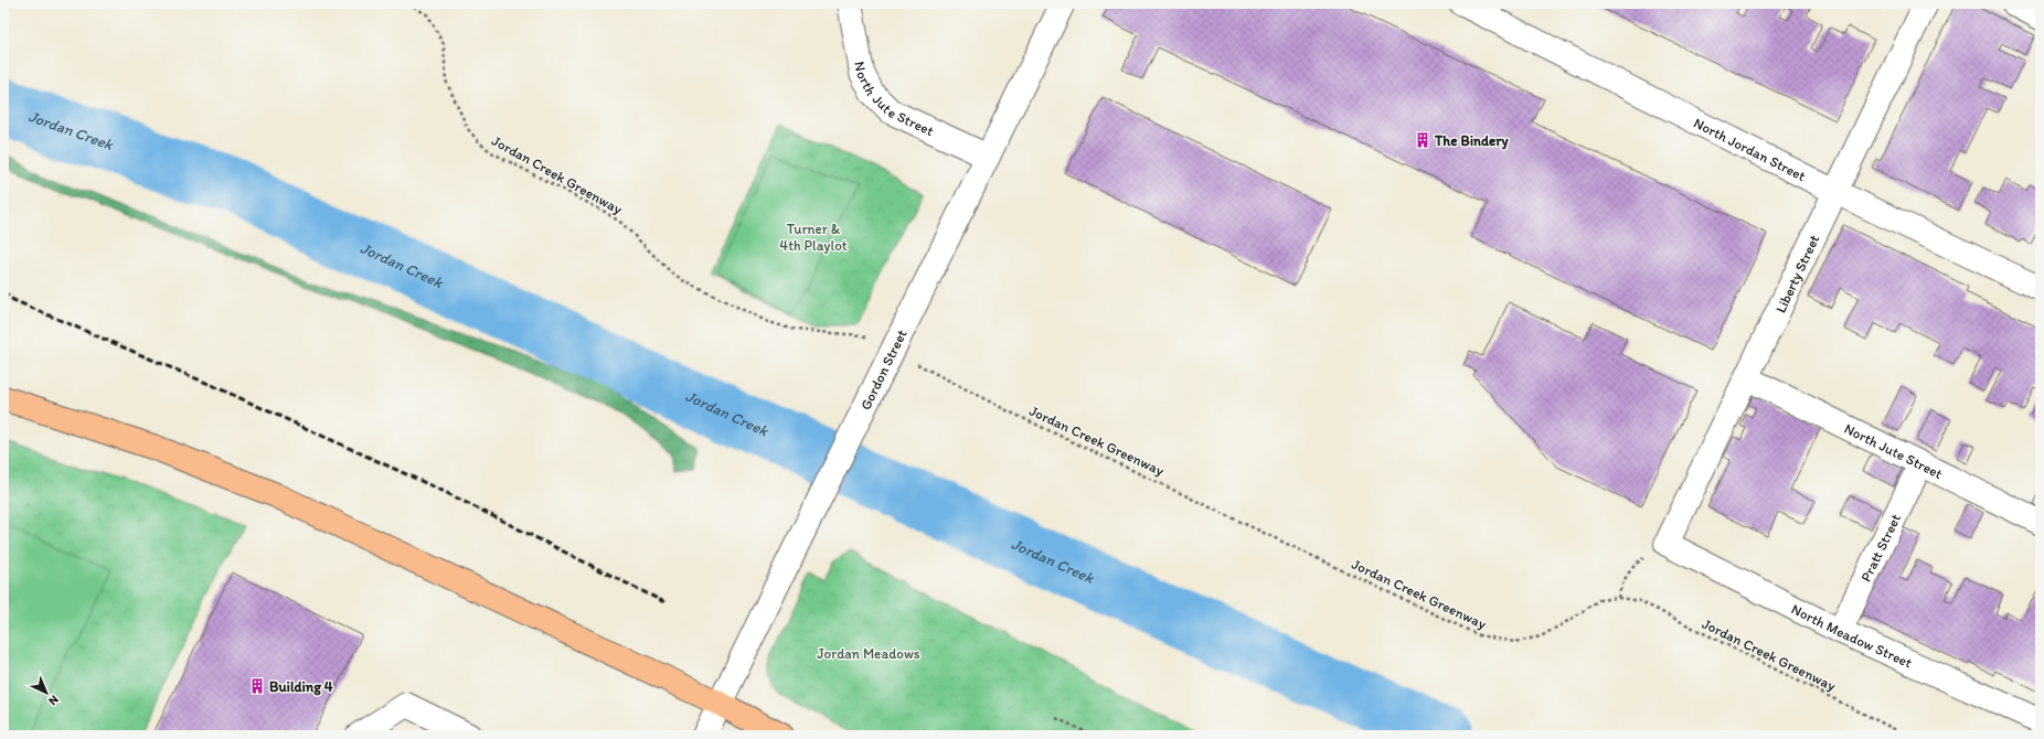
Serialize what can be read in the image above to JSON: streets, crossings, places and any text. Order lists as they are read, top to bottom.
{
  "streets": {
    "street": [
      "North Jute Street",
      "North Jordan Street",
      "Liberty Street",
      "Gordon Street",
      "Pratt Street",
      "North Meadow Street"
    ],
    "path": ["Jordan Creek Greenway"]
  },
  "crossings": [
    ["North Jute Street", "Liberty Street"],
    ["North Jute Street", "Gordon Street"],
    ["North Jute Street", "Pratt Street"],
    ["North Jordan Street", "Liberty Street"],
    ["Liberty Street", "North Meadow Street"],
    ["Pratt Street", "North Meadow Street"]
  ],
  "water": ["Jordan Creek"],
  "parks": ["Turner & 4th Playlot", "Jordan Meadows"],
  "places": {
    "building": ["The Bindery", "Building 4"]
  },
  "north": "bottom right"
}
